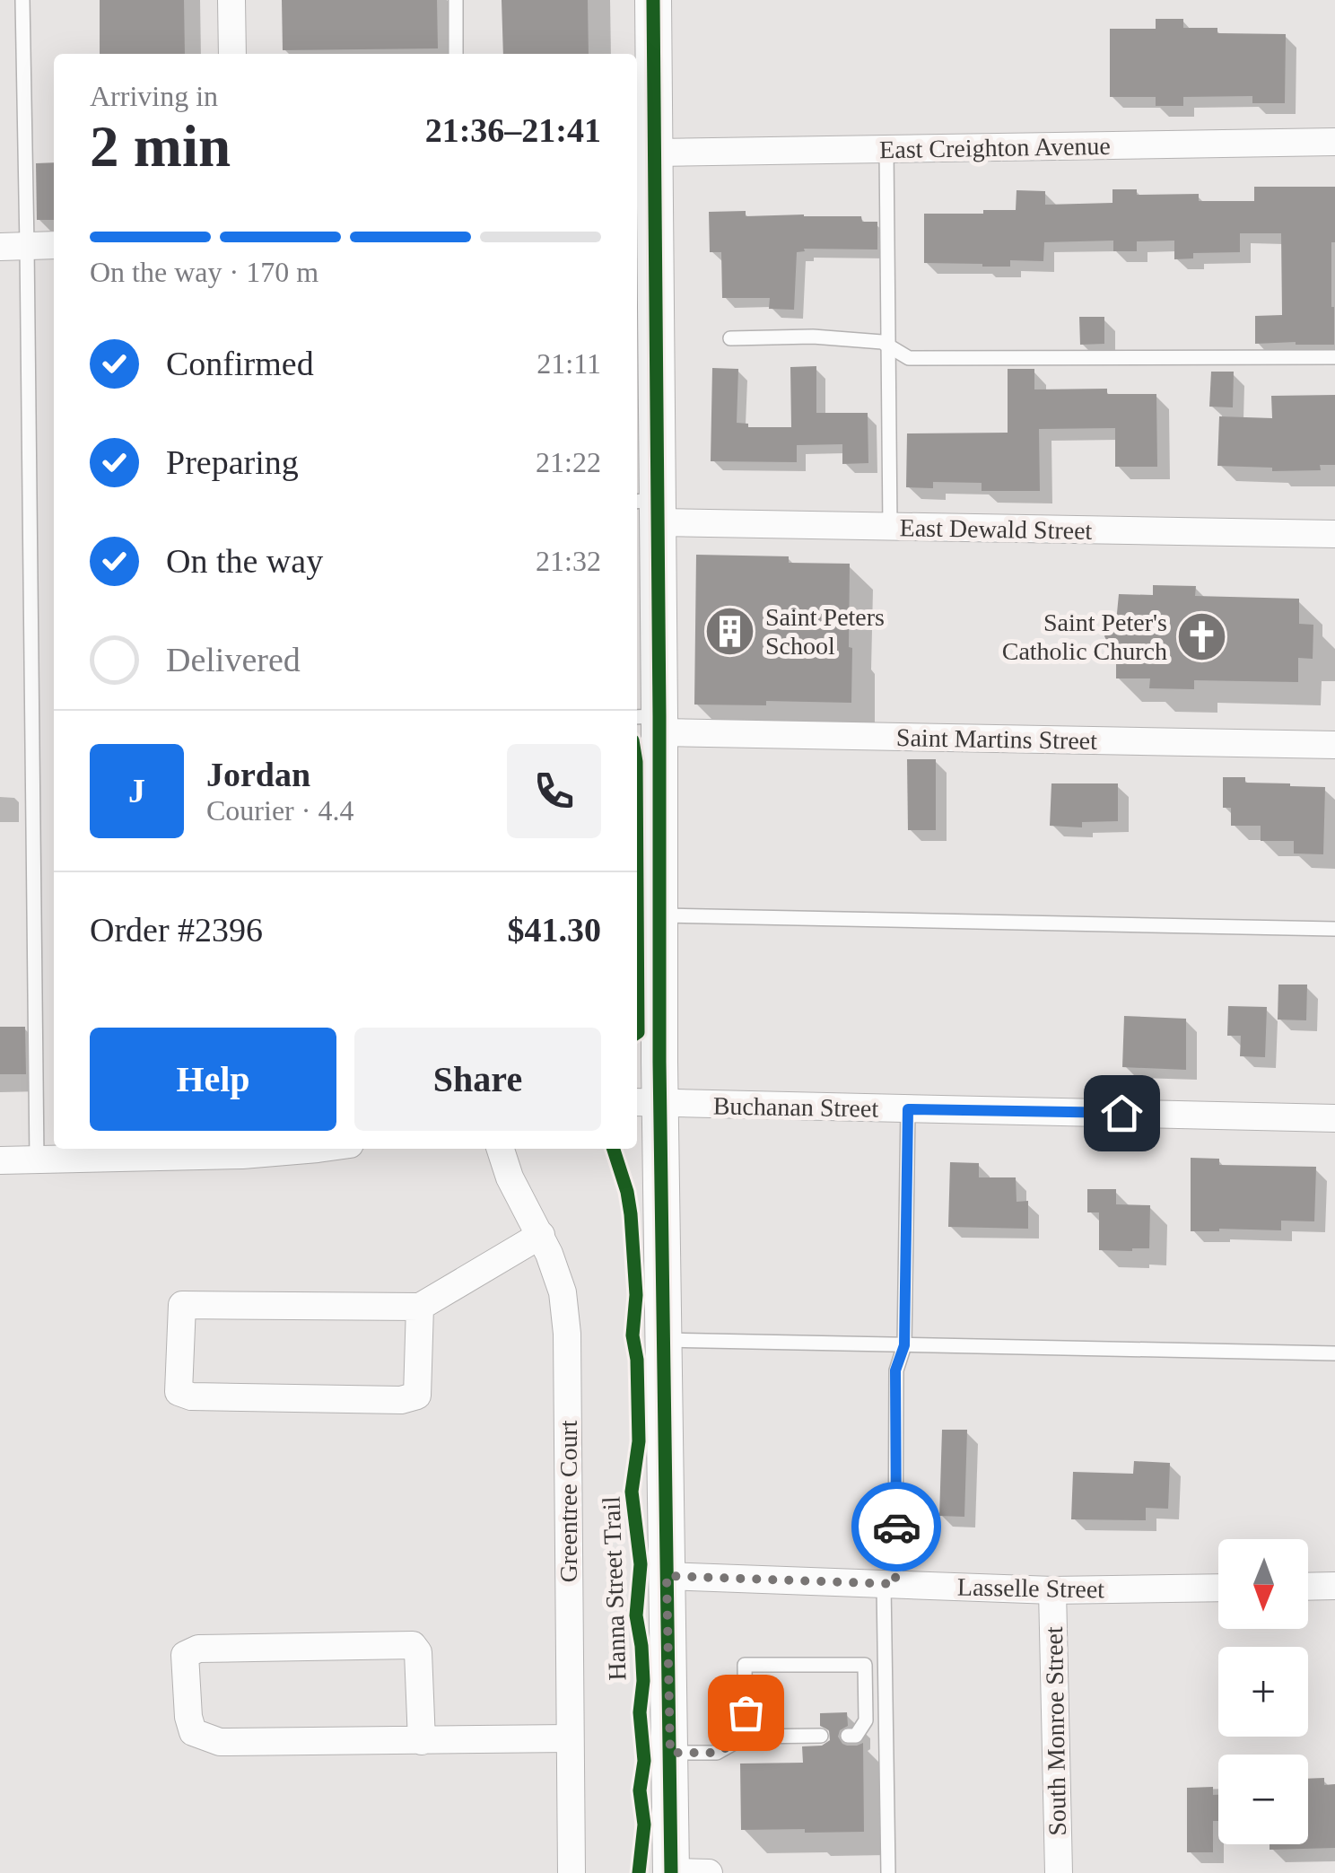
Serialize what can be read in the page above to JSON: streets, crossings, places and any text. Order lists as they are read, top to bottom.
{
  "streets": {
    "street": [
      "East Creighton Avenue",
      "East Dewald Street",
      "Saint Martins Street",
      "Buchanan Street",
      "Greentree Court",
      "Lasselle Street",
      "South Monroe Street"
    ],
    "cycle path": ["Hanna Street Trail"]
  },
  "crossings": [
    ["Lasselle Street", "South Monroe Street"]
  ],
  "places": {
    "building": ["Saint Peters School"],
    "church": ["Saint Peter's Catholic Church"]
  },
  "north": "bottom",
  "page": {
    "heading": ["2 min", "Arriving in", "21:36–21:41"],
    "panel": [
      "Jordan",
      "Courier · 4.4",
      "Order #2396",
      "$41.30"
    ],
    "bar": "On the way · 170 m",
    "list": [
      ["Confirmed", "21:11"],
      ["Preparing", "21:22"],
      ["On the way", "21:32"],
      "Delivered"
    ],
    "round": "J",
    "buttons": ["Help", "Share"],
    "map_buttons": ["+", "−"]
  }
}
